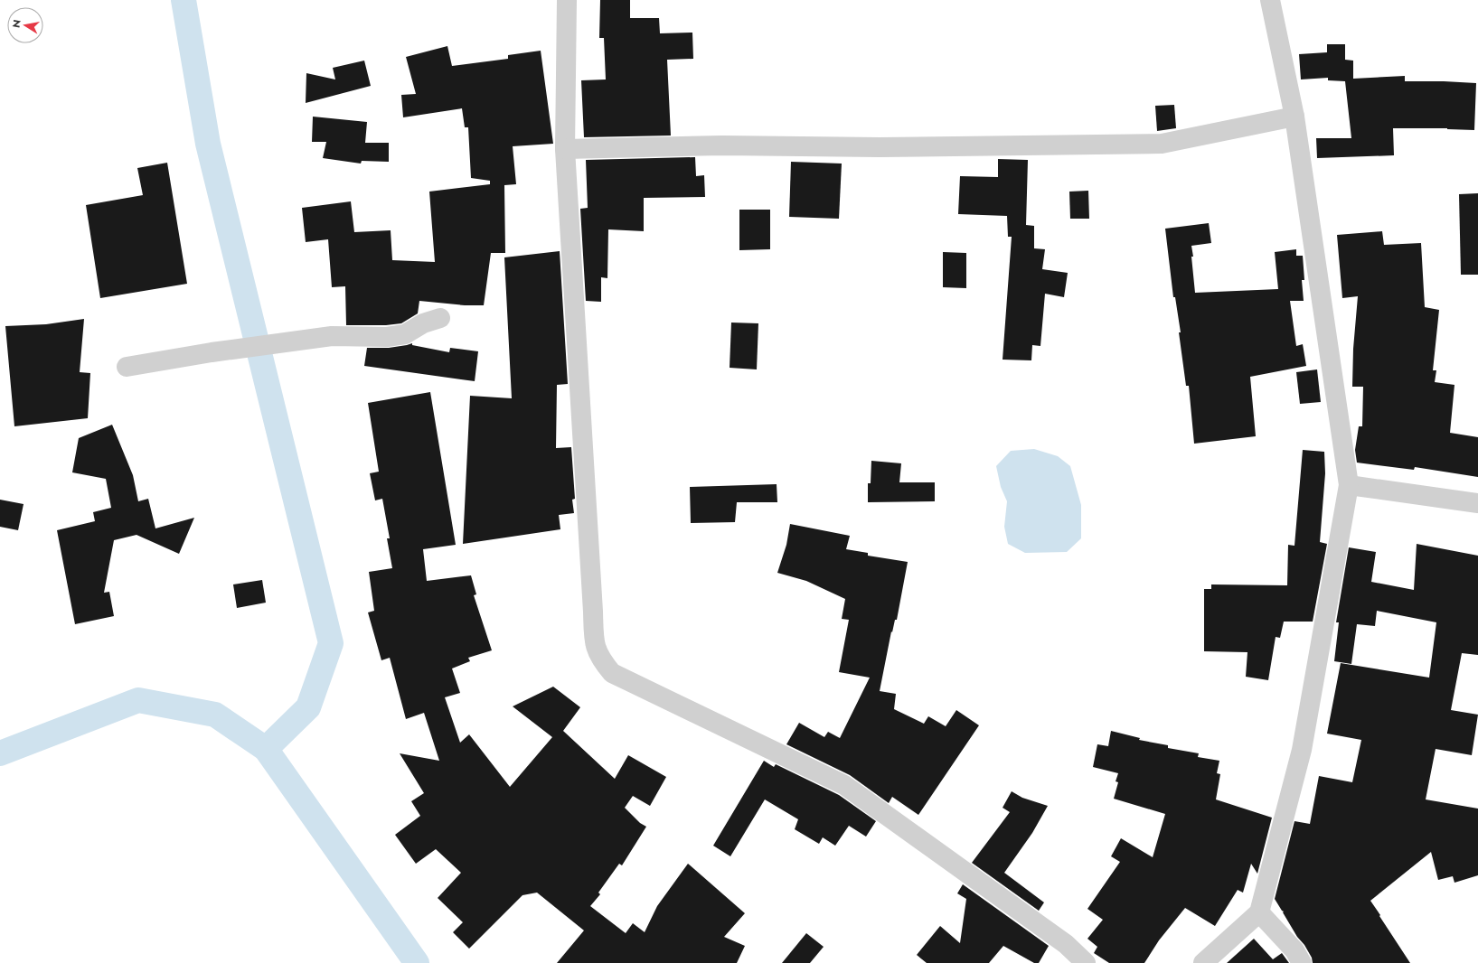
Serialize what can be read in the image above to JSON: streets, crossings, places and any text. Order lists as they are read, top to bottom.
{
  "north": "left"
}
